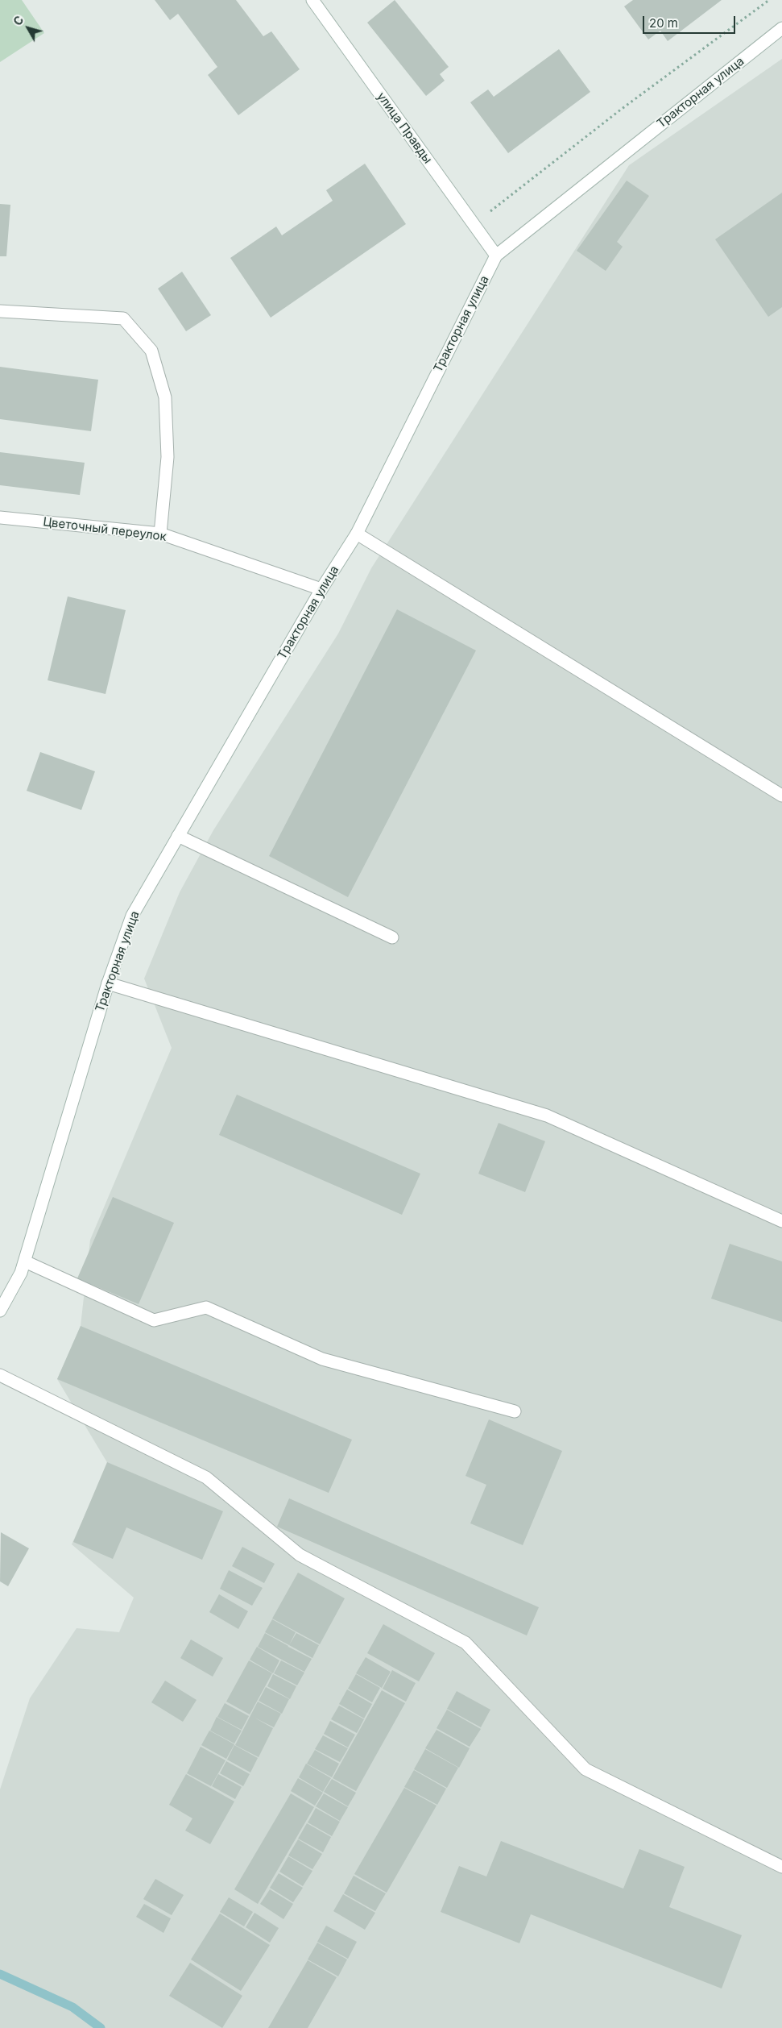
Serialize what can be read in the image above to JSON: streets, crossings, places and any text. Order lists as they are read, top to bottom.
{
  "streets": {
    "street": ["Тракторная улица", "улица Правды", "Цветочный переулок"]
  },
  "crossings": [
    ["Тракторная улица", "улица Правды"],
    ["Тракторная улица", "Цветочный переулок"]
  ],
  "scale_bar": "20 m",
  "north": "top left"
}
